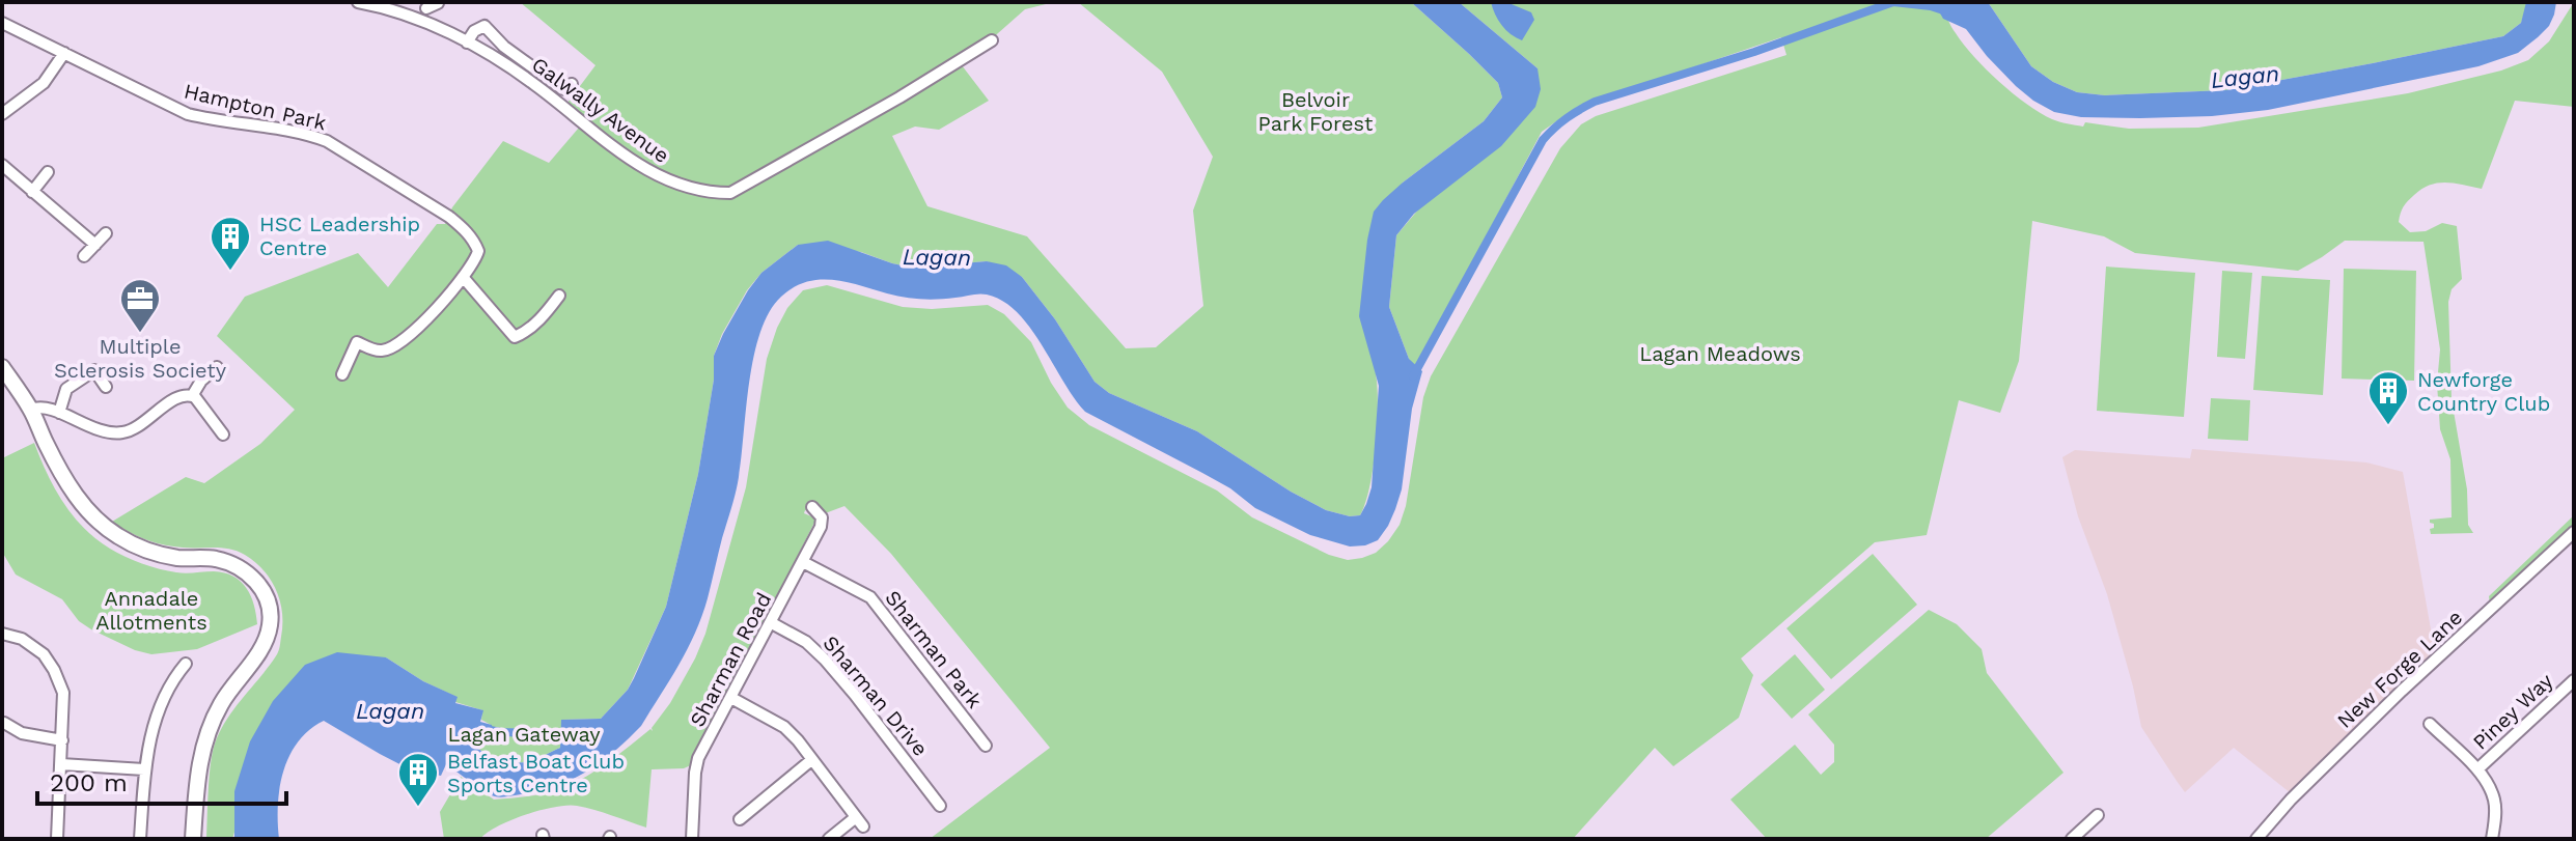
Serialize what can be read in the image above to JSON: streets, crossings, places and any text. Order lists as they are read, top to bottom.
{
  "streets": {
    "street": [
      "Hampton Park",
      "Galwally Avenue",
      "Sharman Park",
      "Sharman Road",
      "New Forge Lane",
      "Sharman Drive",
      "Piney Way"
    ]
  },
  "crossings": [
    ["Sharman Park", "Sharman Road"],
    ["Sharman Road", "Sharman Drive"]
  ],
  "water": ["Lagan"],
  "parks": [
    "Belvoir Park Forest",
    "Lagan Meadows",
    "Annadale Allotments",
    "Lagan Gateway"
  ],
  "places": {
    "building": ["HSC Leadership Centre", "Newforge Country Club", "Belfast Boat Club Sports Centre"],
    "office": ["Multiple Sclerosis Society"]
  },
  "scale_bar": "200 m"
}
